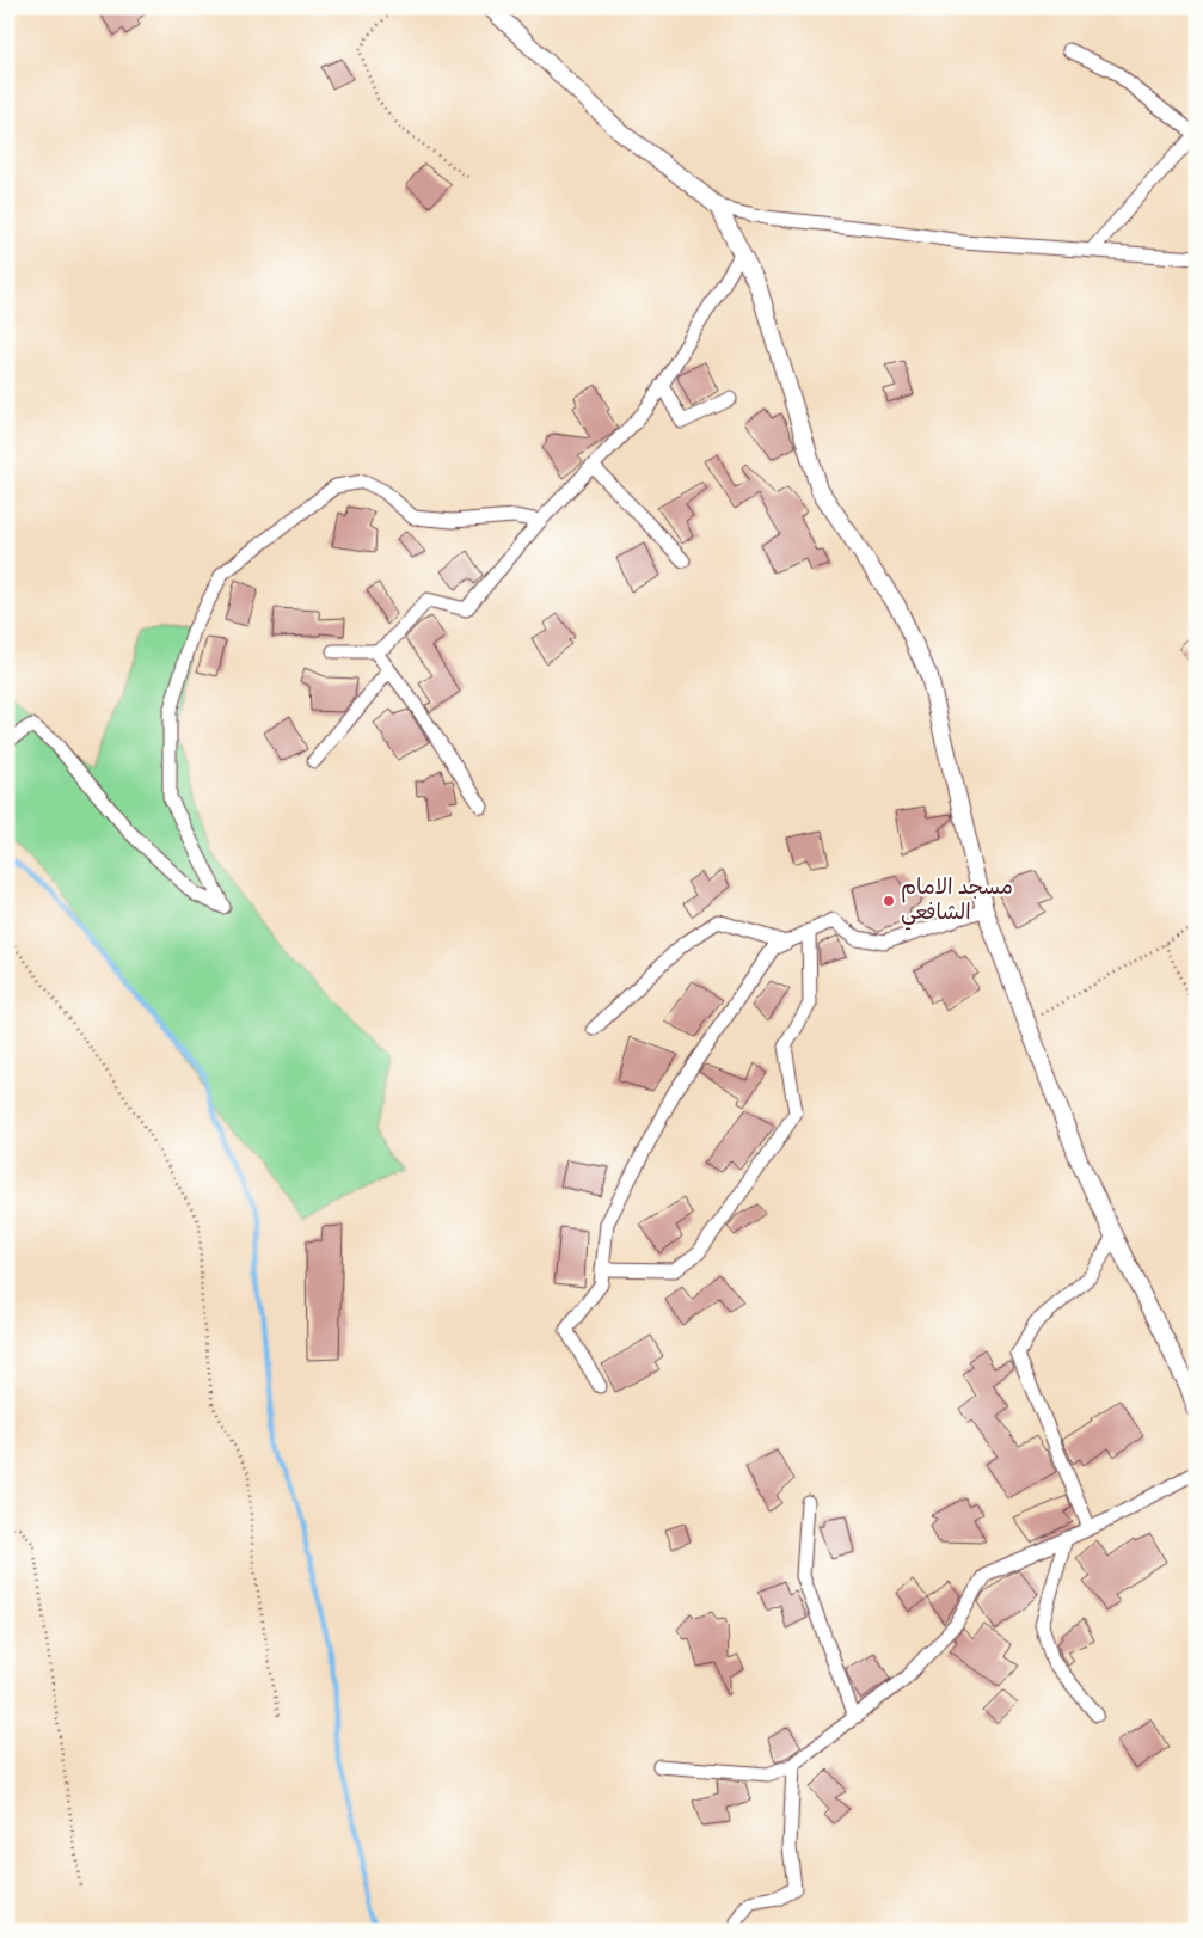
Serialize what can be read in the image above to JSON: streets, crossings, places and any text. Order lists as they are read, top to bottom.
{
  "places": ["مسجد الامام الشافعي"]
}
